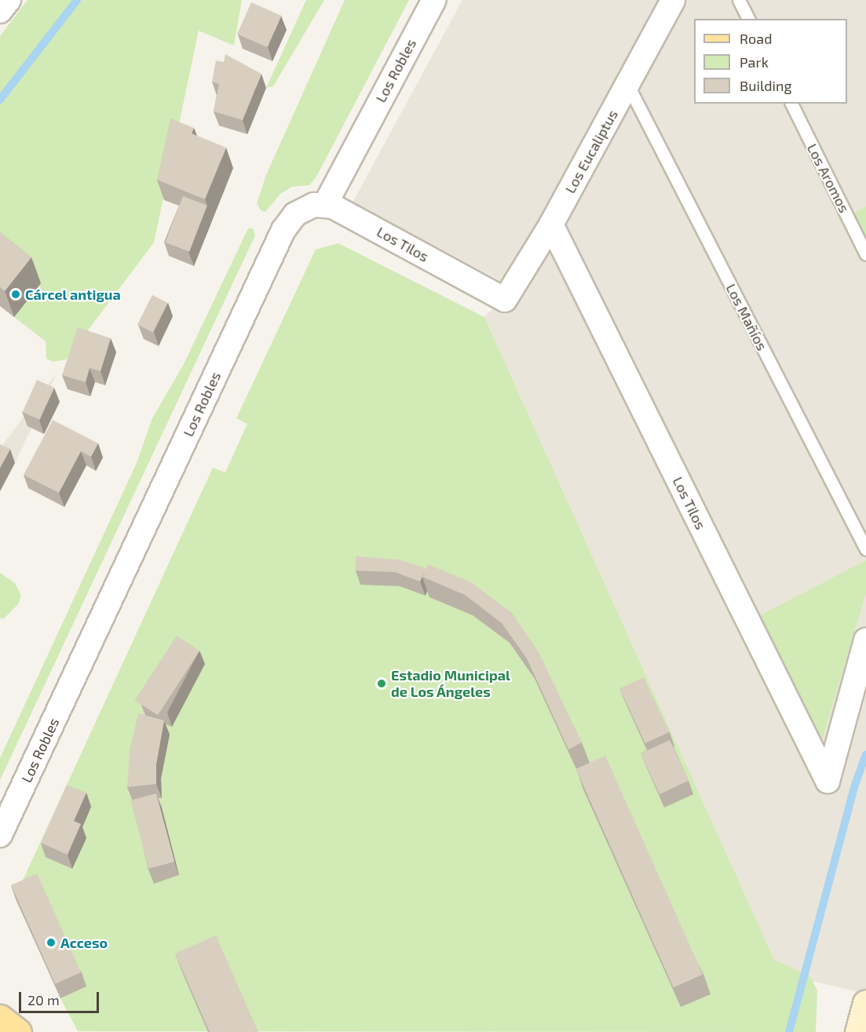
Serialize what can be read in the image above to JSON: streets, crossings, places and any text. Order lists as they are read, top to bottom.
{
  "streets": {
    "street": ["Los Robles", "Los Eucaliptus", "Los Tilos"],
    "lane": ["Los Aromos", "Los Mañíos"]
  },
  "crossings": [
    ["Los Robles", "Los Tilos"],
    ["Los Eucaliptus", "Los Tilos"],
    ["Los Eucaliptus", "Los Mañíos"]
  ],
  "places": ["Cárcel antigua", "Estadio Municipal de Los Ángeles", "Acceso"],
  "legend": ["Road", "Park", "Building"],
  "scale_bar": "20 m"
}
